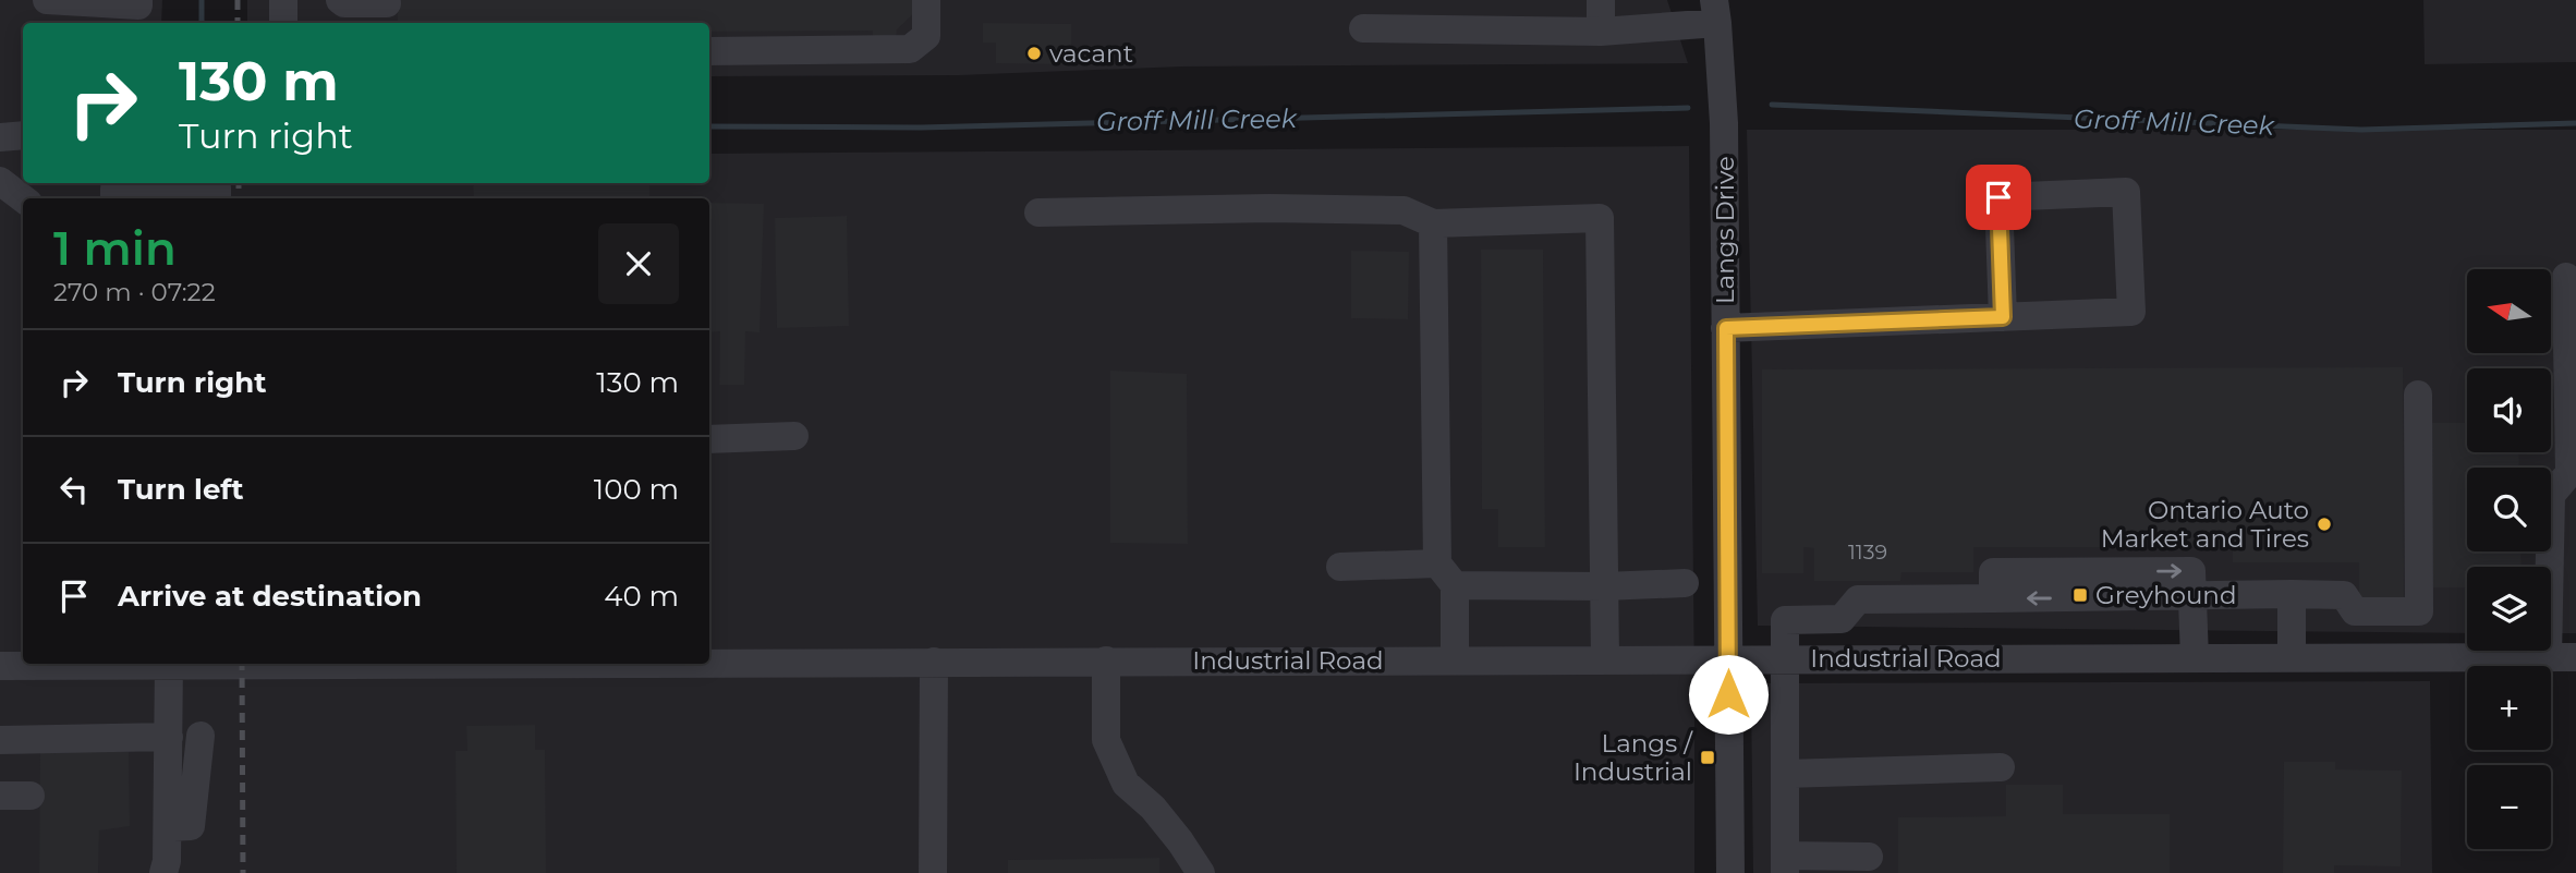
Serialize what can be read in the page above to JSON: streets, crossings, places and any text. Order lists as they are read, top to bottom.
{
  "streets": {
    "street": ["Langs Drive", "Industrial Road"]
  },
  "crossings": [
    ["Langs Drive", "Industrial Road"]
  ],
  "water": ["Groff Mill Creek"],
  "places": {
    "other": ["vacant", "Ontario Auto Market and Tires"],
    "transit": ["Greyhound", "Langs / Industrial"]
  },
  "house_numbers": ["1139"],
  "north": "left",
  "page": {
    "turn": ["130 m", "Turn right"],
    "heading": ["1 min", "270 m · 07:22"],
    "map_buttons": ["+", "−"],
    "list": [
      {
        "name": "Turn right",
        "value": "130 m"
      },
      {
        "name": "Turn left",
        "value": "100 m"
      },
      {
        "name": "Arrive at destination",
        "value": "40 m"
      }
    ]
  }
}
